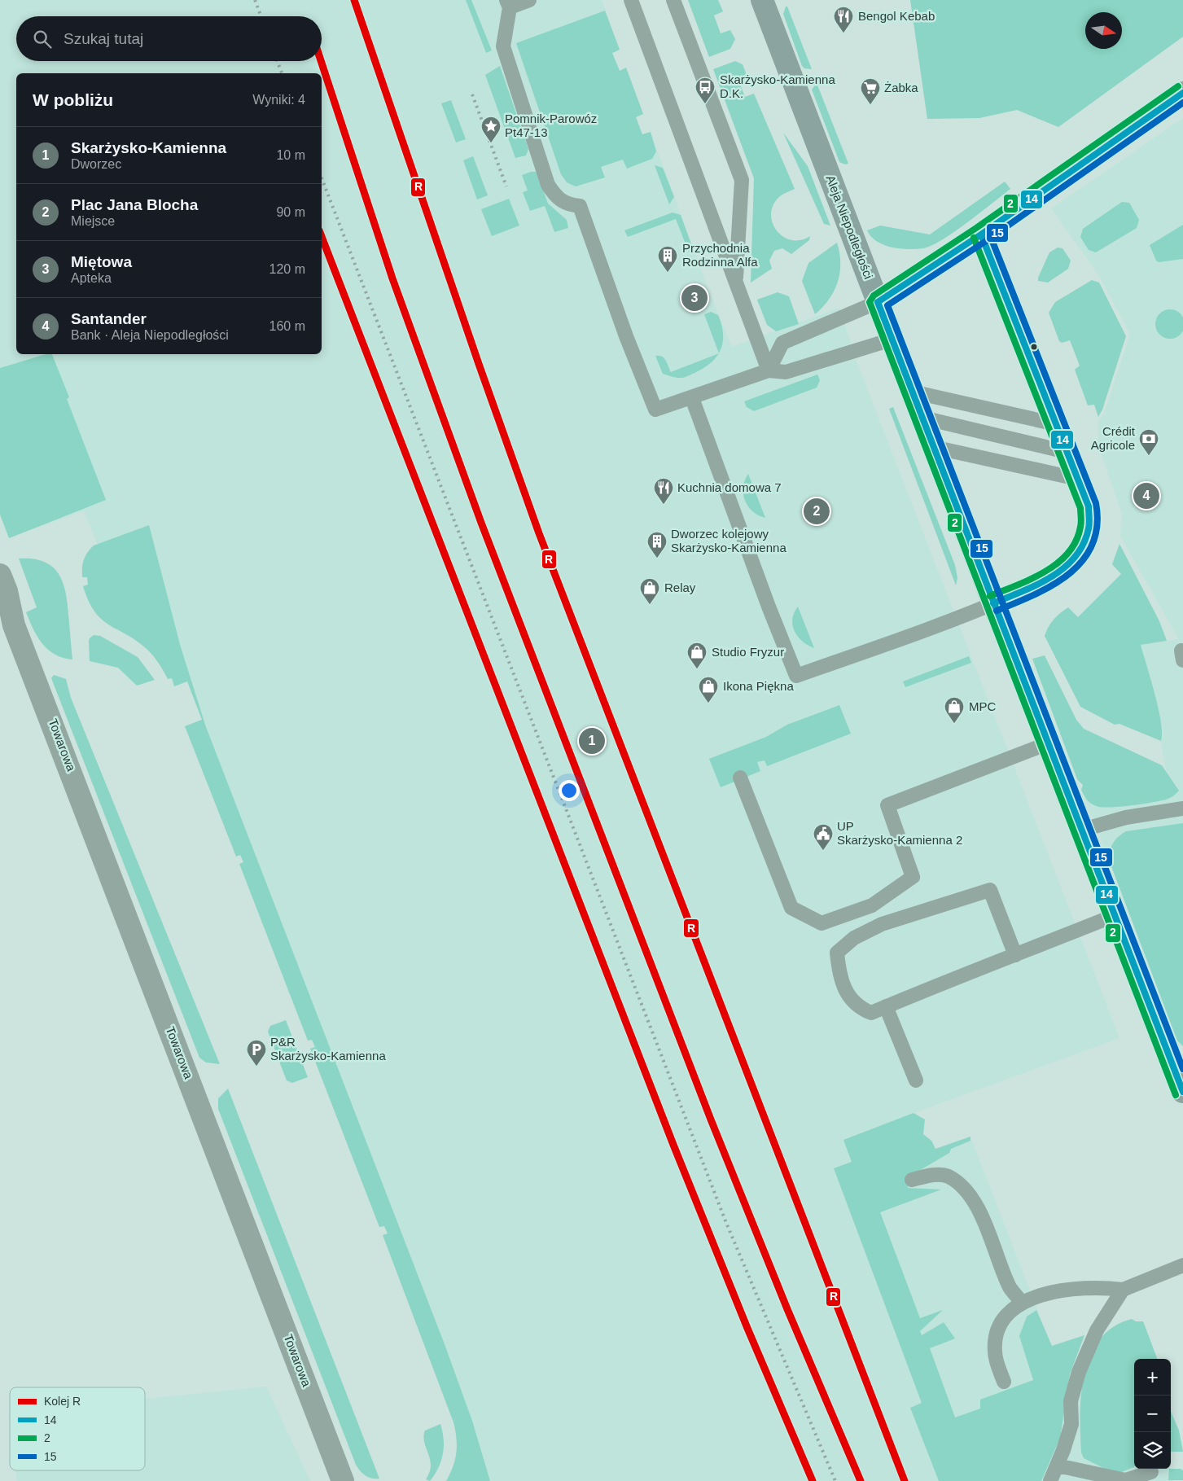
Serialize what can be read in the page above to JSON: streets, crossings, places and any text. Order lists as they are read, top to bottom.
{
  "streets": {
    "street": ["Aleja Niepodległości", "Towarowa"]
  },
  "places": {
    "restaurant": ["Bengol Kebab", "Kuchnia domowa 7"],
    "bus stop": ["Skarżysko-Kamienna D.K."],
    "supermarket": ["Żabka"],
    "place": ["Pomnik-Parowóz Pt47-13"],
    "building": ["Przychodnia Rodzinna Alfa", "Dworzec kolejowy Skarżysko-Kamienna"],
    "bank": ["Crédit Agricole"],
    "shop": [
      "Relay",
      "Studio Fryzur",
      "Ikona Piękna",
      "MPC"
    ],
    "public building": ["UP Skarżysko-Kamienna 2"],
    "parking": ["P&R Skarżysko-Kamienna"]
  },
  "lines": [
    "rail line R",
    "transit line 2",
    "transit line 14",
    "transit line 15"
  ],
  "legend": [
    "Kolej R",
    "14",
    "2",
    "15"
  ],
  "north": "right",
  "page": {
    "search": "Szukaj tutaj",
    "heading": ["W pobliżu", "Wyniki: 4"],
    "list": [
      {
        "mark": "1",
        "name": "Skarżysko-Kamienna",
        "note": "Dworzec",
        "value": "10 m"
      },
      {
        "mark": "2",
        "name": "Plac Jana Blocha",
        "note": "Miejsce",
        "value": "90 m"
      },
      {
        "mark": "3",
        "name": "Miętowa",
        "note": "Apteka",
        "value": "120 m"
      },
      {
        "mark": "4",
        "name": "Santander",
        "note": "Bank · Aleja Niepodległości",
        "value": "160 m"
      }
    ],
    "pins": [
      "3",
      "4",
      "2",
      "1"
    ],
    "map_buttons": ["+", "−"]
  }
}
